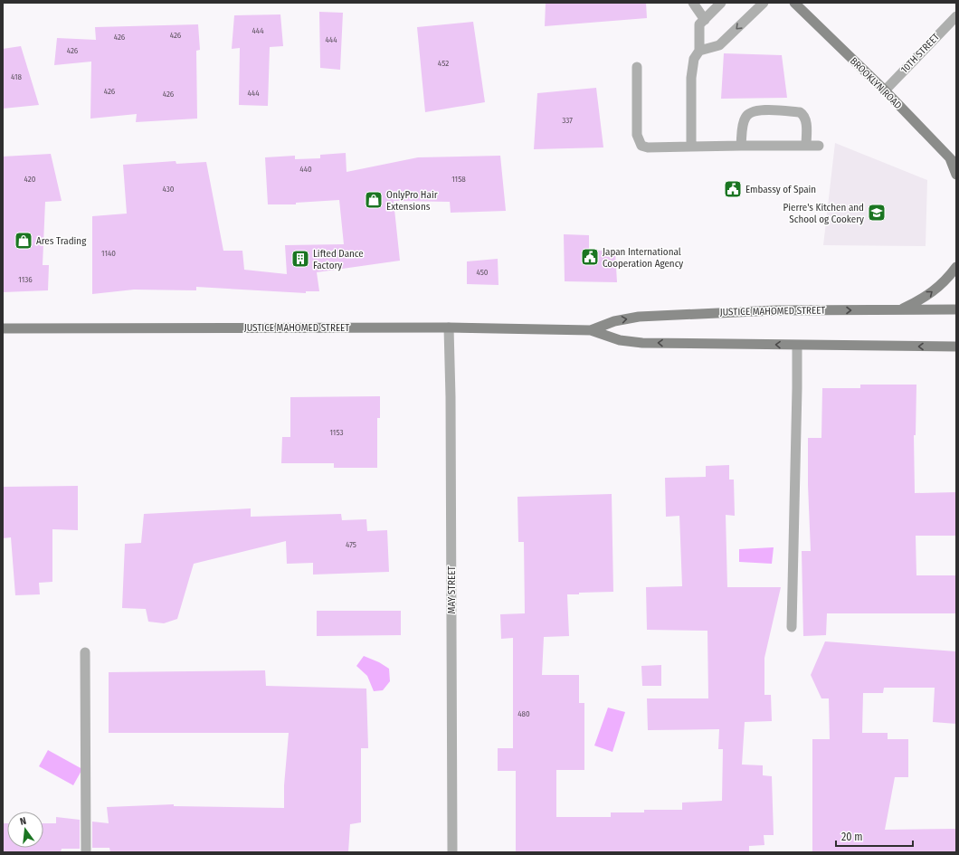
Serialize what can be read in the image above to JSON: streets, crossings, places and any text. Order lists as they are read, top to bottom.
{
  "streets": {
    "main road": ["BROOKLYN ROAD", "JUSTICE MAHOMED STREET"],
    "street": ["10TH STREET", "MAY STREET"]
  },
  "crossings": [
    ["10TH STREET", "BROOKLYN ROAD"],
    ["JUSTICE MAHOMED STREET", "MAY STREET"]
  ],
  "places": {
    "public building": ["Embassy of Spain", "Japan International Cooperation Agency"],
    "shop": ["OnlyPro Hair Extensions", "Ares Trading"],
    "school or university": ["Pierre's Kitchen and School og Cookery"],
    "building": ["Lifted Dance Factory"]
  },
  "house_numbers": [
    "444",
    "426",
    "426",
    "444",
    "426",
    "452",
    "418",
    "426",
    "444",
    "426",
    "337",
    "440",
    "420",
    "1158",
    "430",
    "1140",
    "450",
    "1136",
    "1153",
    "475",
    "480"
  ],
  "scale_bar": "20 m",
  "north": "top"
}
